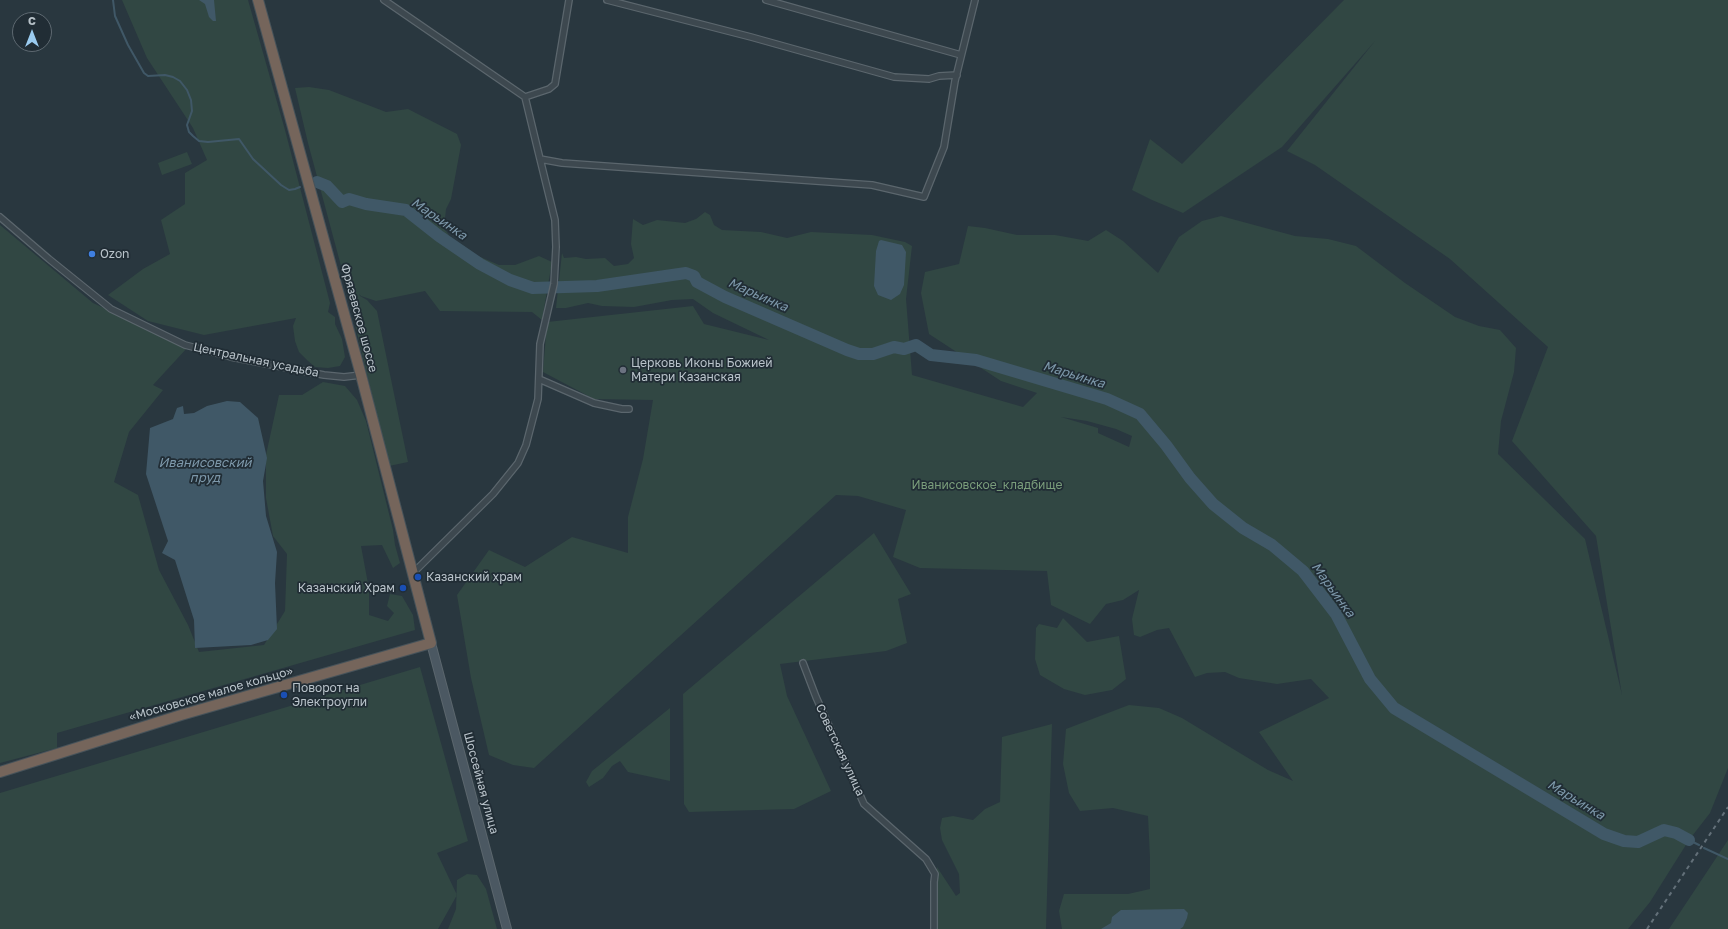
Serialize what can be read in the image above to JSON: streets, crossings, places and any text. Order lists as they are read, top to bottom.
{
  "streets": {
    "highway": ["Фрязевское шоссе", "«Московское малое кольцо»"],
    "street": ["Центральная усадьба", "Советская улица", "Шоссейная улица"]
  },
  "crossings": [
    ["Фрязевское шоссе", "Центральная усадьба"],
    ["Фрязевское шоссе", "«Московское малое кольцо»"],
    ["Фрязевское шоссе", "Шоссейная улица"],
    ["«Московское малое кольцо»", "Шоссейная улица"]
  ],
  "water": ["Марьинка", "Иванисовский пруд"],
  "parks": ["Иванисовское_кладбище"],
  "places": [
    "Ozon",
    "Церковь Иконы Божией Матери Казанская",
    "Казанский храм",
    "Казанский Храм",
    "Поворот на Электроугли"
  ],
  "north": "top"
}
